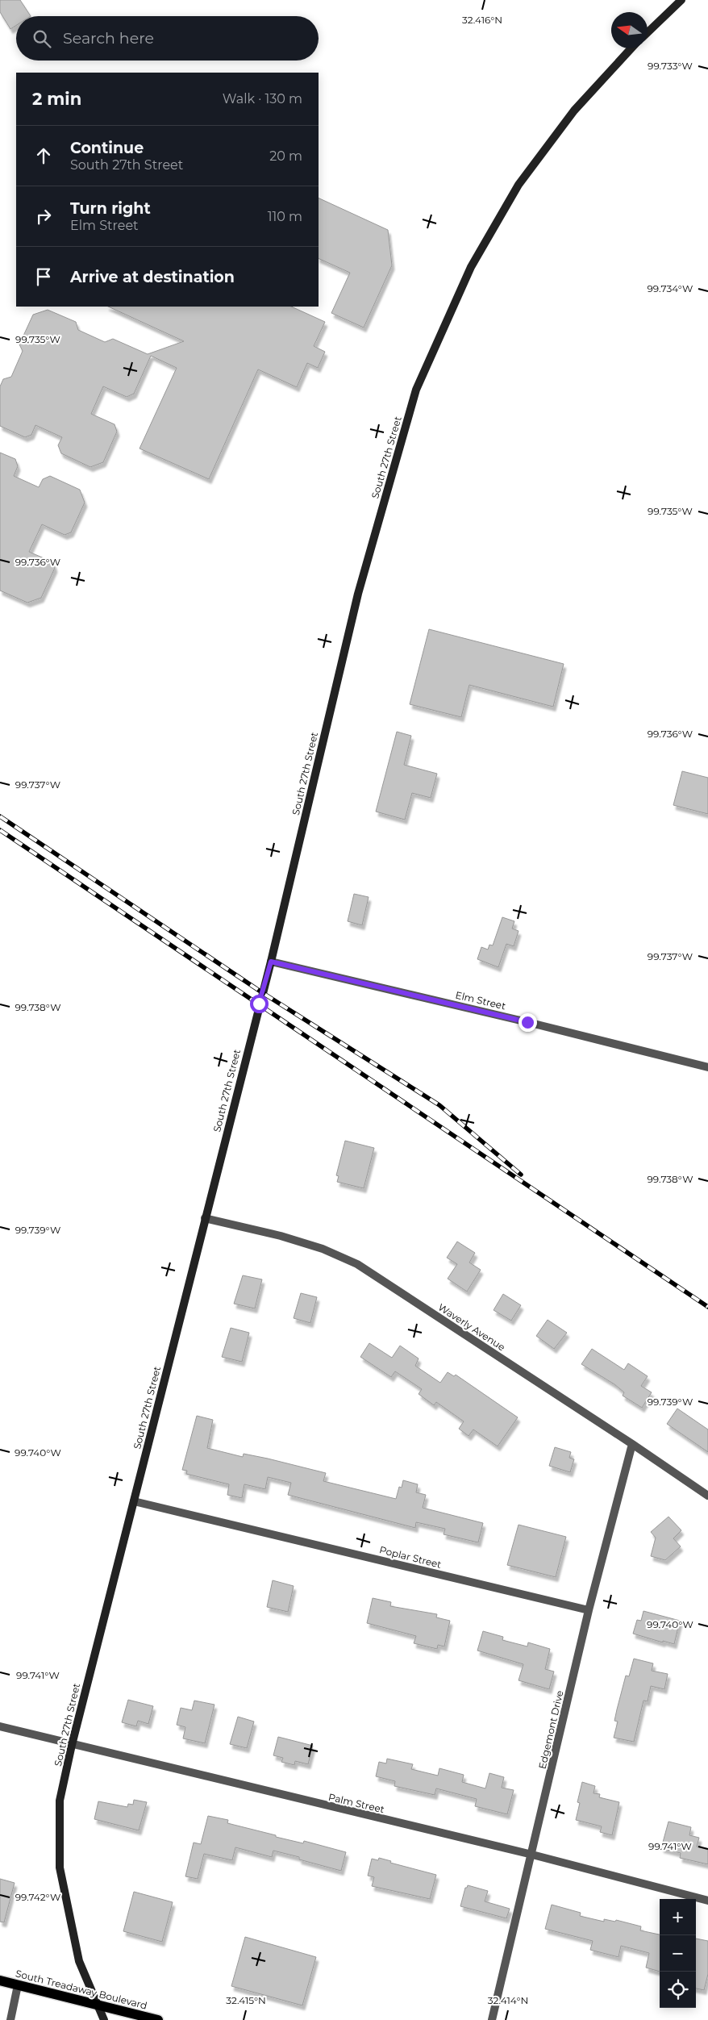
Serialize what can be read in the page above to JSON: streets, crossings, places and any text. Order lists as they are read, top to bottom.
{
  "streets": {
    "main road": ["South 27th Street", "South Treadaway Boulevard"],
    "street": [
      "Elm Street",
      "Waverly Avenue",
      "Poplar Street",
      "Edgemont Drive",
      "Palm Street"
    ]
  },
  "crossings": [
    ["South 27th Street", "Elm Street"],
    ["South 27th Street", "Waverly Avenue"],
    ["South 27th Street", "Poplar Street"],
    ["South 27th Street", "Palm Street"],
    ["South 27th Street", "South Treadaway Boulevard"],
    ["Waverly Avenue", "Edgemont Drive"],
    ["Poplar Street", "Edgemont Drive"],
    ["Edgemont Drive", "Palm Street"]
  ],
  "north": "left",
  "page": {
    "search": "Search here",
    "heading": ["2 min", "Walk · 130 m"],
    "list": [
      ["Continue", "South 27th Street", "20 m"],
      ["Turn right", "Elm Street", "110 m"],
      "Arrive at destination"
    ],
    "map_buttons": ["+", "−"]
  },
  "coordinates": [
    "32.416°N",
    "99.733°W",
    "99.734°W",
    "99.735°W",
    "99.736°W",
    "99.737°W",
    "99.738°W",
    "99.739°W",
    "99.740°W",
    "99.741°W",
    "99.742°W",
    "32.415°N",
    "32.414°N"
  ]
}
